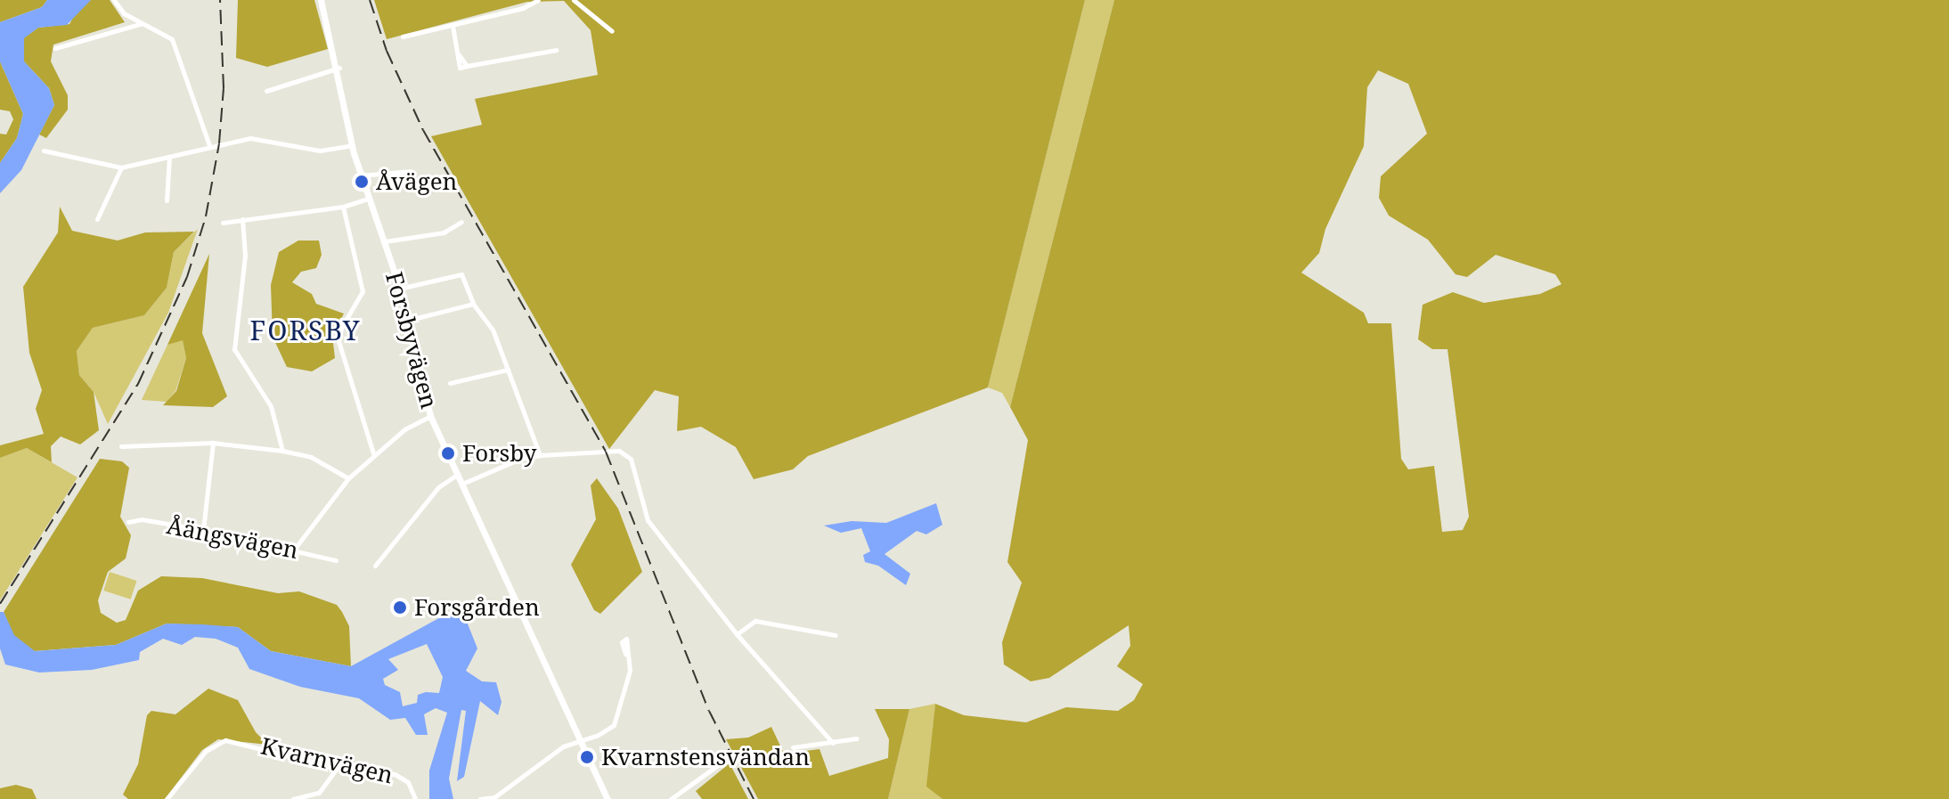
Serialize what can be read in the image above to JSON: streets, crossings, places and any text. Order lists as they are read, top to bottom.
{
  "streets": {
    "street": ["Forsbyvägen", "Åängsvägen", "Kvarnvägen"]
  },
  "districts": ["FORSBY"],
  "places": [
    "Åvägen",
    "Forsby",
    "Forsgården",
    "Kvarnstensvändan"
  ]
}
